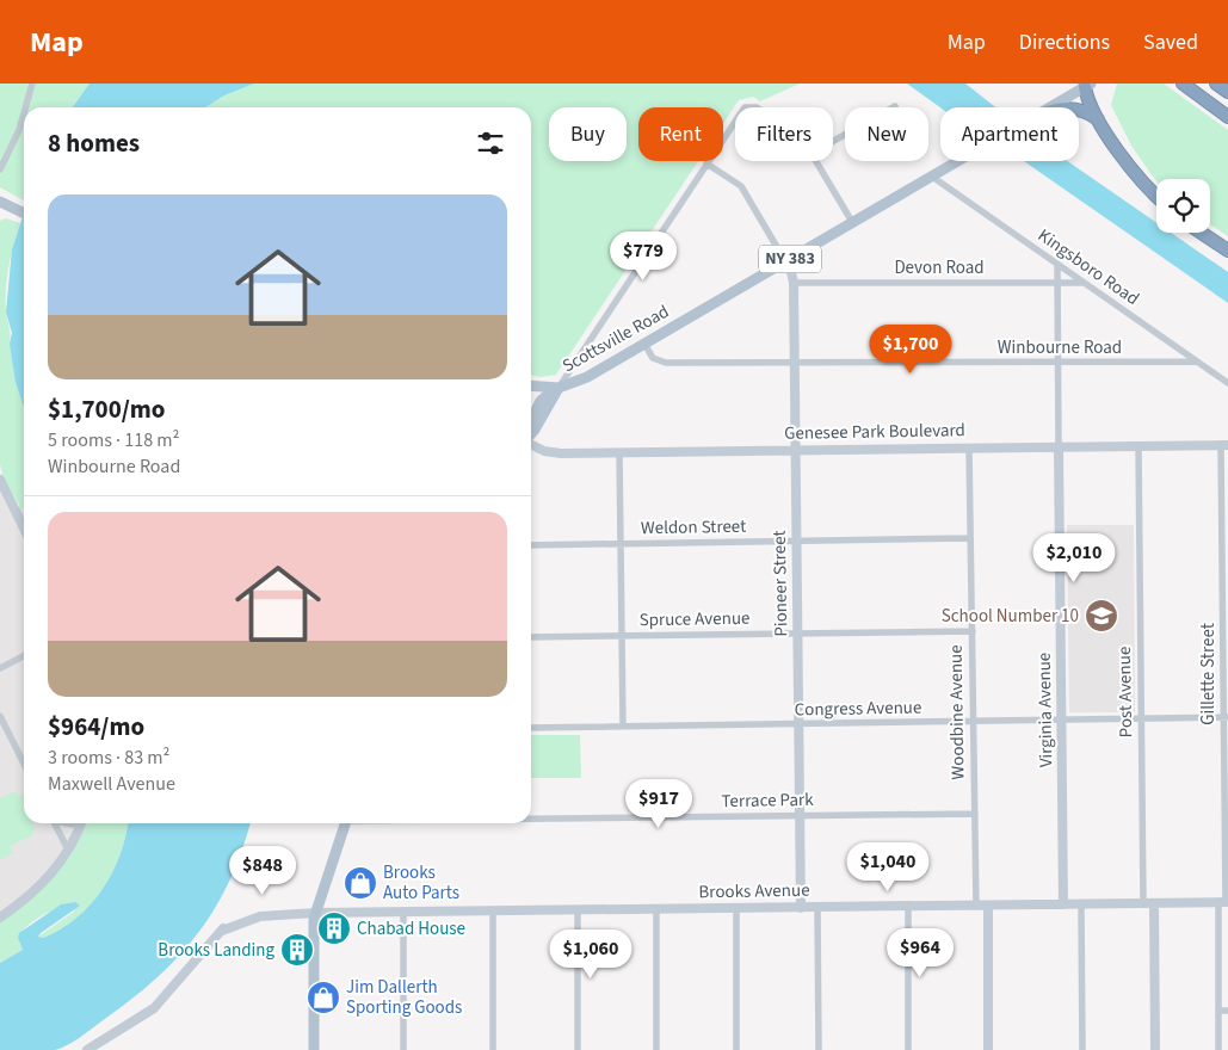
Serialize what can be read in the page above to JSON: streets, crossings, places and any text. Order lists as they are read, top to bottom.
{
  "streets": {
    "main road": ["NY 383", "Scottsville Road"],
    "street": [
      "Devon Road",
      "Kingsboro Road",
      "Winbourne Road",
      "Genesee Park Boulevard",
      "Weldon Street",
      "Pioneer Street",
      "Spruce Avenue",
      "Gillette Street",
      "Post Avenue",
      "Congress Avenue",
      "Virginia Avenue",
      "Woodbine Avenue",
      "Terrace Park",
      "Brooks Avenue"
    ]
  },
  "crossings": [
    ["NY 383", "Scottsville Road"],
    ["Devon Road", "Kingsboro Road"],
    ["Devon Road", "Pioneer Street"],
    ["Devon Road", "Virginia Avenue"],
    ["Kingsboro Road", "Scottsville Road"],
    ["Kingsboro Road", "Winbourne Road"],
    ["Kingsboro Road", "Virginia Avenue"],
    ["Scottsville Road", "Winbourne Road"],
    ["Scottsville Road", "Pioneer Street"],
    ["Winbourne Road", "Pioneer Street"],
    ["Winbourne Road", "Virginia Avenue"],
    ["Genesee Park Boulevard", "Pioneer Street"],
    ["Genesee Park Boulevard", "Gillette Street"],
    ["Genesee Park Boulevard", "Post Avenue"],
    ["Genesee Park Boulevard", "Virginia Avenue"],
    ["Genesee Park Boulevard", "Woodbine Avenue"],
    ["Weldon Street", "Pioneer Street"],
    ["Weldon Street", "Woodbine Avenue"],
    ["Pioneer Street", "Spruce Avenue"],
    ["Pioneer Street", "Congress Avenue"],
    ["Pioneer Street", "Terrace Park"],
    ["Pioneer Street", "Brooks Avenue"],
    ["Spruce Avenue", "Woodbine Avenue"],
    ["Gillette Street", "Congress Avenue"],
    ["Gillette Street", "Brooks Avenue"],
    ["Post Avenue", "Congress Avenue"],
    ["Post Avenue", "Brooks Avenue"],
    ["Congress Avenue", "Virginia Avenue"],
    ["Congress Avenue", "Woodbine Avenue"],
    ["Virginia Avenue", "Brooks Avenue"],
    ["Woodbine Avenue", "Terrace Park"],
    ["Woodbine Avenue", "Brooks Avenue"]
  ],
  "places": {
    "school or university": ["School Number 10"],
    "shop": ["Brooks Auto Parts", "Jim Dallerth Sporting Goods"],
    "building": ["Chabad House", "Brooks Landing"]
  },
  "page": {
    "header": "Map",
    "nav": ["Map", "Directions", "Saved"],
    "chip": [
      "Buy",
      "Rent",
      "Filters",
      "New",
      "Apartment"
    ],
    "heading": "8 homes",
    "list": [
      {
        "name": "$1,700/mo",
        "note": "5 rooms · 118 m² · Winbourne Road"
      },
      {
        "name": "$964/mo",
        "note": "3 rooms · 83 m² · Maxwell Avenue"
      }
    ],
    "price": [
      "$779",
      "$1,700",
      "$2,010",
      "$917",
      "$1,040",
      "$848",
      "$964",
      "$1,060"
    ]
  }
}
